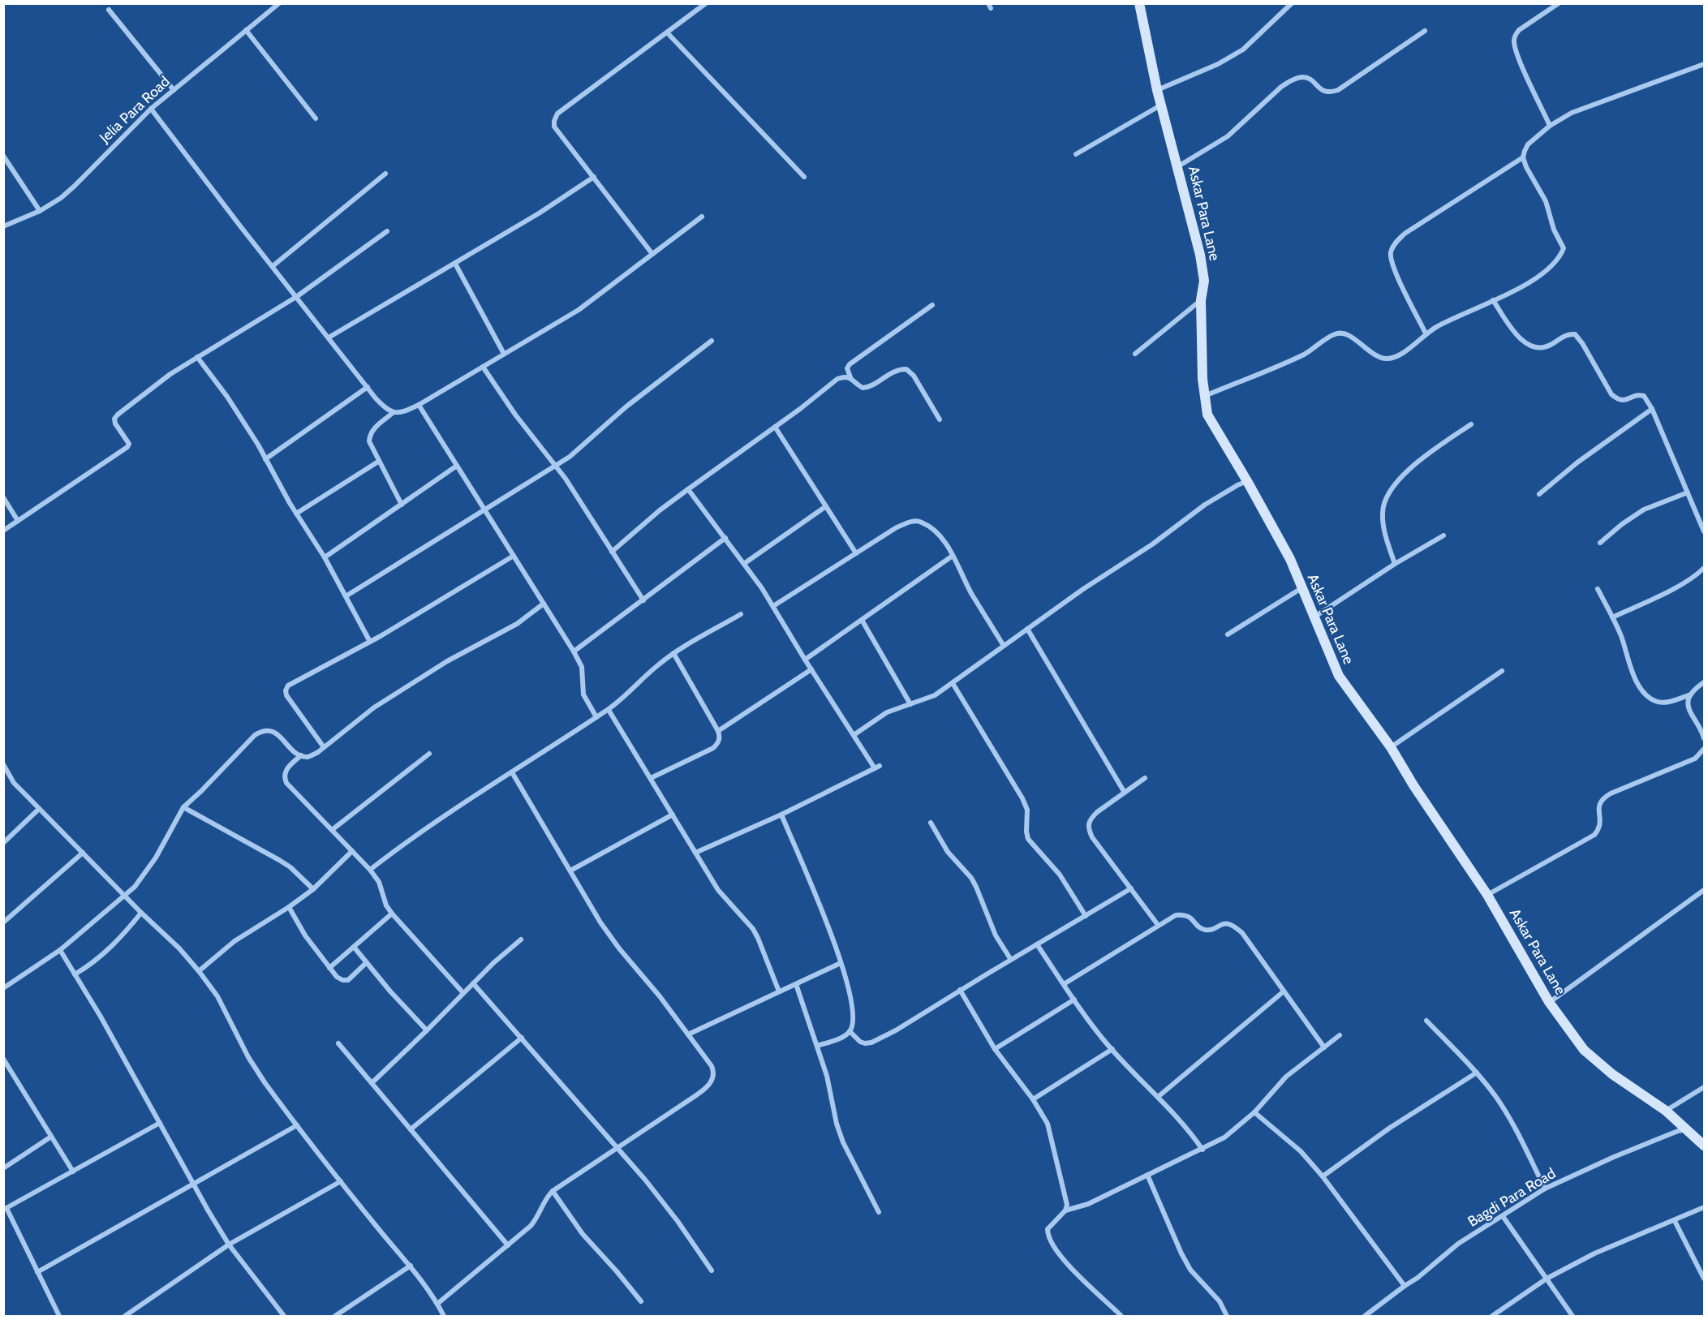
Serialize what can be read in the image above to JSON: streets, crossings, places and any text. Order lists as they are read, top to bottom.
{
  "streets": {
    "street": ["Jelia Para Road", "Askar Para Lane", "Bagdi Para Road"]
  },
  "crossings": [
    ["Askar Para Lane", "Bagdi Para Road"]
  ]
}
